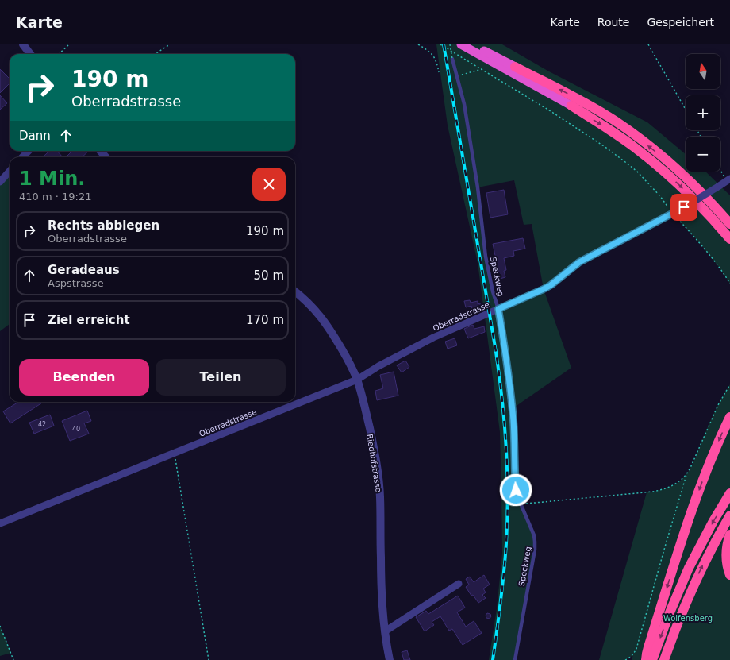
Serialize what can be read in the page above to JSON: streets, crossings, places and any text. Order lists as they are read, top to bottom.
{
  "streets": {
    "street": ["Oberradstrasse", "Riedhofstrasse"],
    "lane": ["Speckweg"]
  },
  "crossings": [
    ["Speckweg", "Oberradstrasse"],
    ["Oberradstrasse", "Riedhofstrasse"]
  ],
  "parks": ["Wolfensberg"],
  "house_numbers": ["42", "40"],
  "north": "top",
  "page": {
    "header": "Karte",
    "nav": ["Karte", "Route", "Gespeichert"],
    "map_buttons": ["+", "−"],
    "turn": ["190 m", "Oberradstrasse"],
    "then": "Dann",
    "heading": ["1 Min.", "410 m · 19:21"],
    "list": [
      {
        "name": "Rechts abbiegen",
        "note": "Oberradstrasse",
        "value": "190 m"
      },
      {
        "name": "Geradeaus",
        "note": "Aspstrasse",
        "value": "50 m"
      },
      {
        "name": "Ziel erreicht",
        "value": "170 m"
      }
    ],
    "buttons": ["Beenden", "Teilen"]
  }
}
